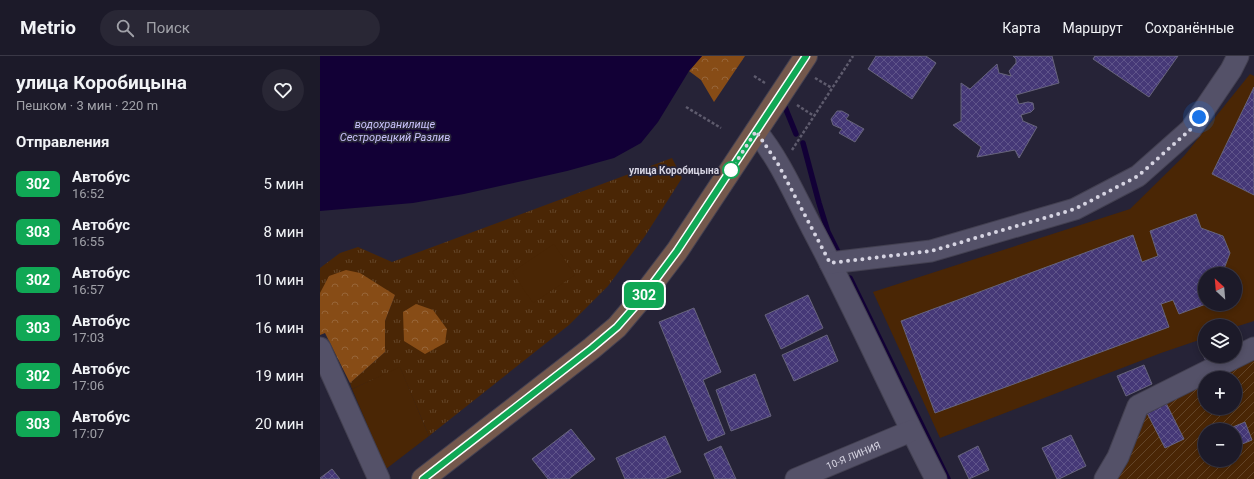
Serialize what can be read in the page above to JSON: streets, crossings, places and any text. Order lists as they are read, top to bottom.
{
  "streets": {
    "street": ["10-Я ЛИНИЯ"]
  },
  "water": ["водохранилище Сестрорецкий Разлив"],
  "places": ["улица Коробицына"],
  "lines": ["bus line 302"],
  "north": "top left",
  "page": {
    "header": "Metrio",
    "search": "Поиск",
    "nav": ["Карта", "Маршрут", "Сохранённые"],
    "heading": [
      ["улица Коробицына", "Пешком · 3 мин · 220 m"],
      "Отправления"
    ],
    "on_map": "302",
    "list": [
      {
        "mark": "302",
        "name": "Автобус",
        "note": "16:52",
        "value": "5 мин"
      },
      {
        "mark": "303",
        "name": "Автобус",
        "note": "16:55",
        "value": "8 мин"
      },
      {
        "mark": "302",
        "name": "Автобус",
        "note": "16:57",
        "value": "10 мин"
      },
      {
        "mark": "303",
        "name": "Автобус",
        "note": "17:03",
        "value": "16 мин"
      },
      {
        "mark": "302",
        "name": "Автобус",
        "note": "17:06",
        "value": "19 мин"
      },
      {
        "mark": "303",
        "name": "Автобус",
        "note": "17:07",
        "value": "20 мин"
      }
    ],
    "map_buttons": ["+", "−"]
  }
}
